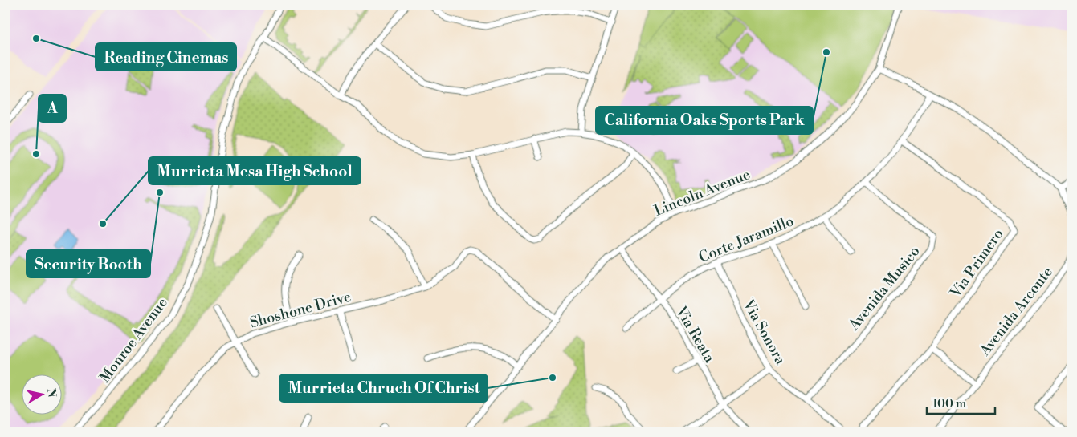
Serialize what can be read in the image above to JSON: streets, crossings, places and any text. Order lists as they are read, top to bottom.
{
  "streets": {
    "street": [
      "Lincoln Avenue",
      "Corte Jaramillo",
      "Via Primero",
      "Avenida Musico",
      "Shoshone Drive",
      "Avenida Arconte",
      "Via Sonora",
      "Via Reata",
      "Monroe Avenue"
    ]
  },
  "crossings": [
    ["Lincoln Avenue", "Shoshone Drive"],
    ["Lincoln Avenue", "Via Reata"],
    ["Corte Jaramillo", "Via Primero"],
    ["Corte Jaramillo", "Avenida Musico"],
    ["Corte Jaramillo", "Via Sonora"],
    ["Corte Jaramillo", "Via Reata"],
    ["Avenida Musico", "Via Sonora"]
  ],
  "places": [
    "Reading Cinemas",
    "California Oaks Sports Park",
    "A",
    "Security Booth",
    "Murrieta Mesa High School",
    "Murrieta Chruch Of Christ"
  ],
  "scale_bar": "100 m",
  "north": "right"
}
